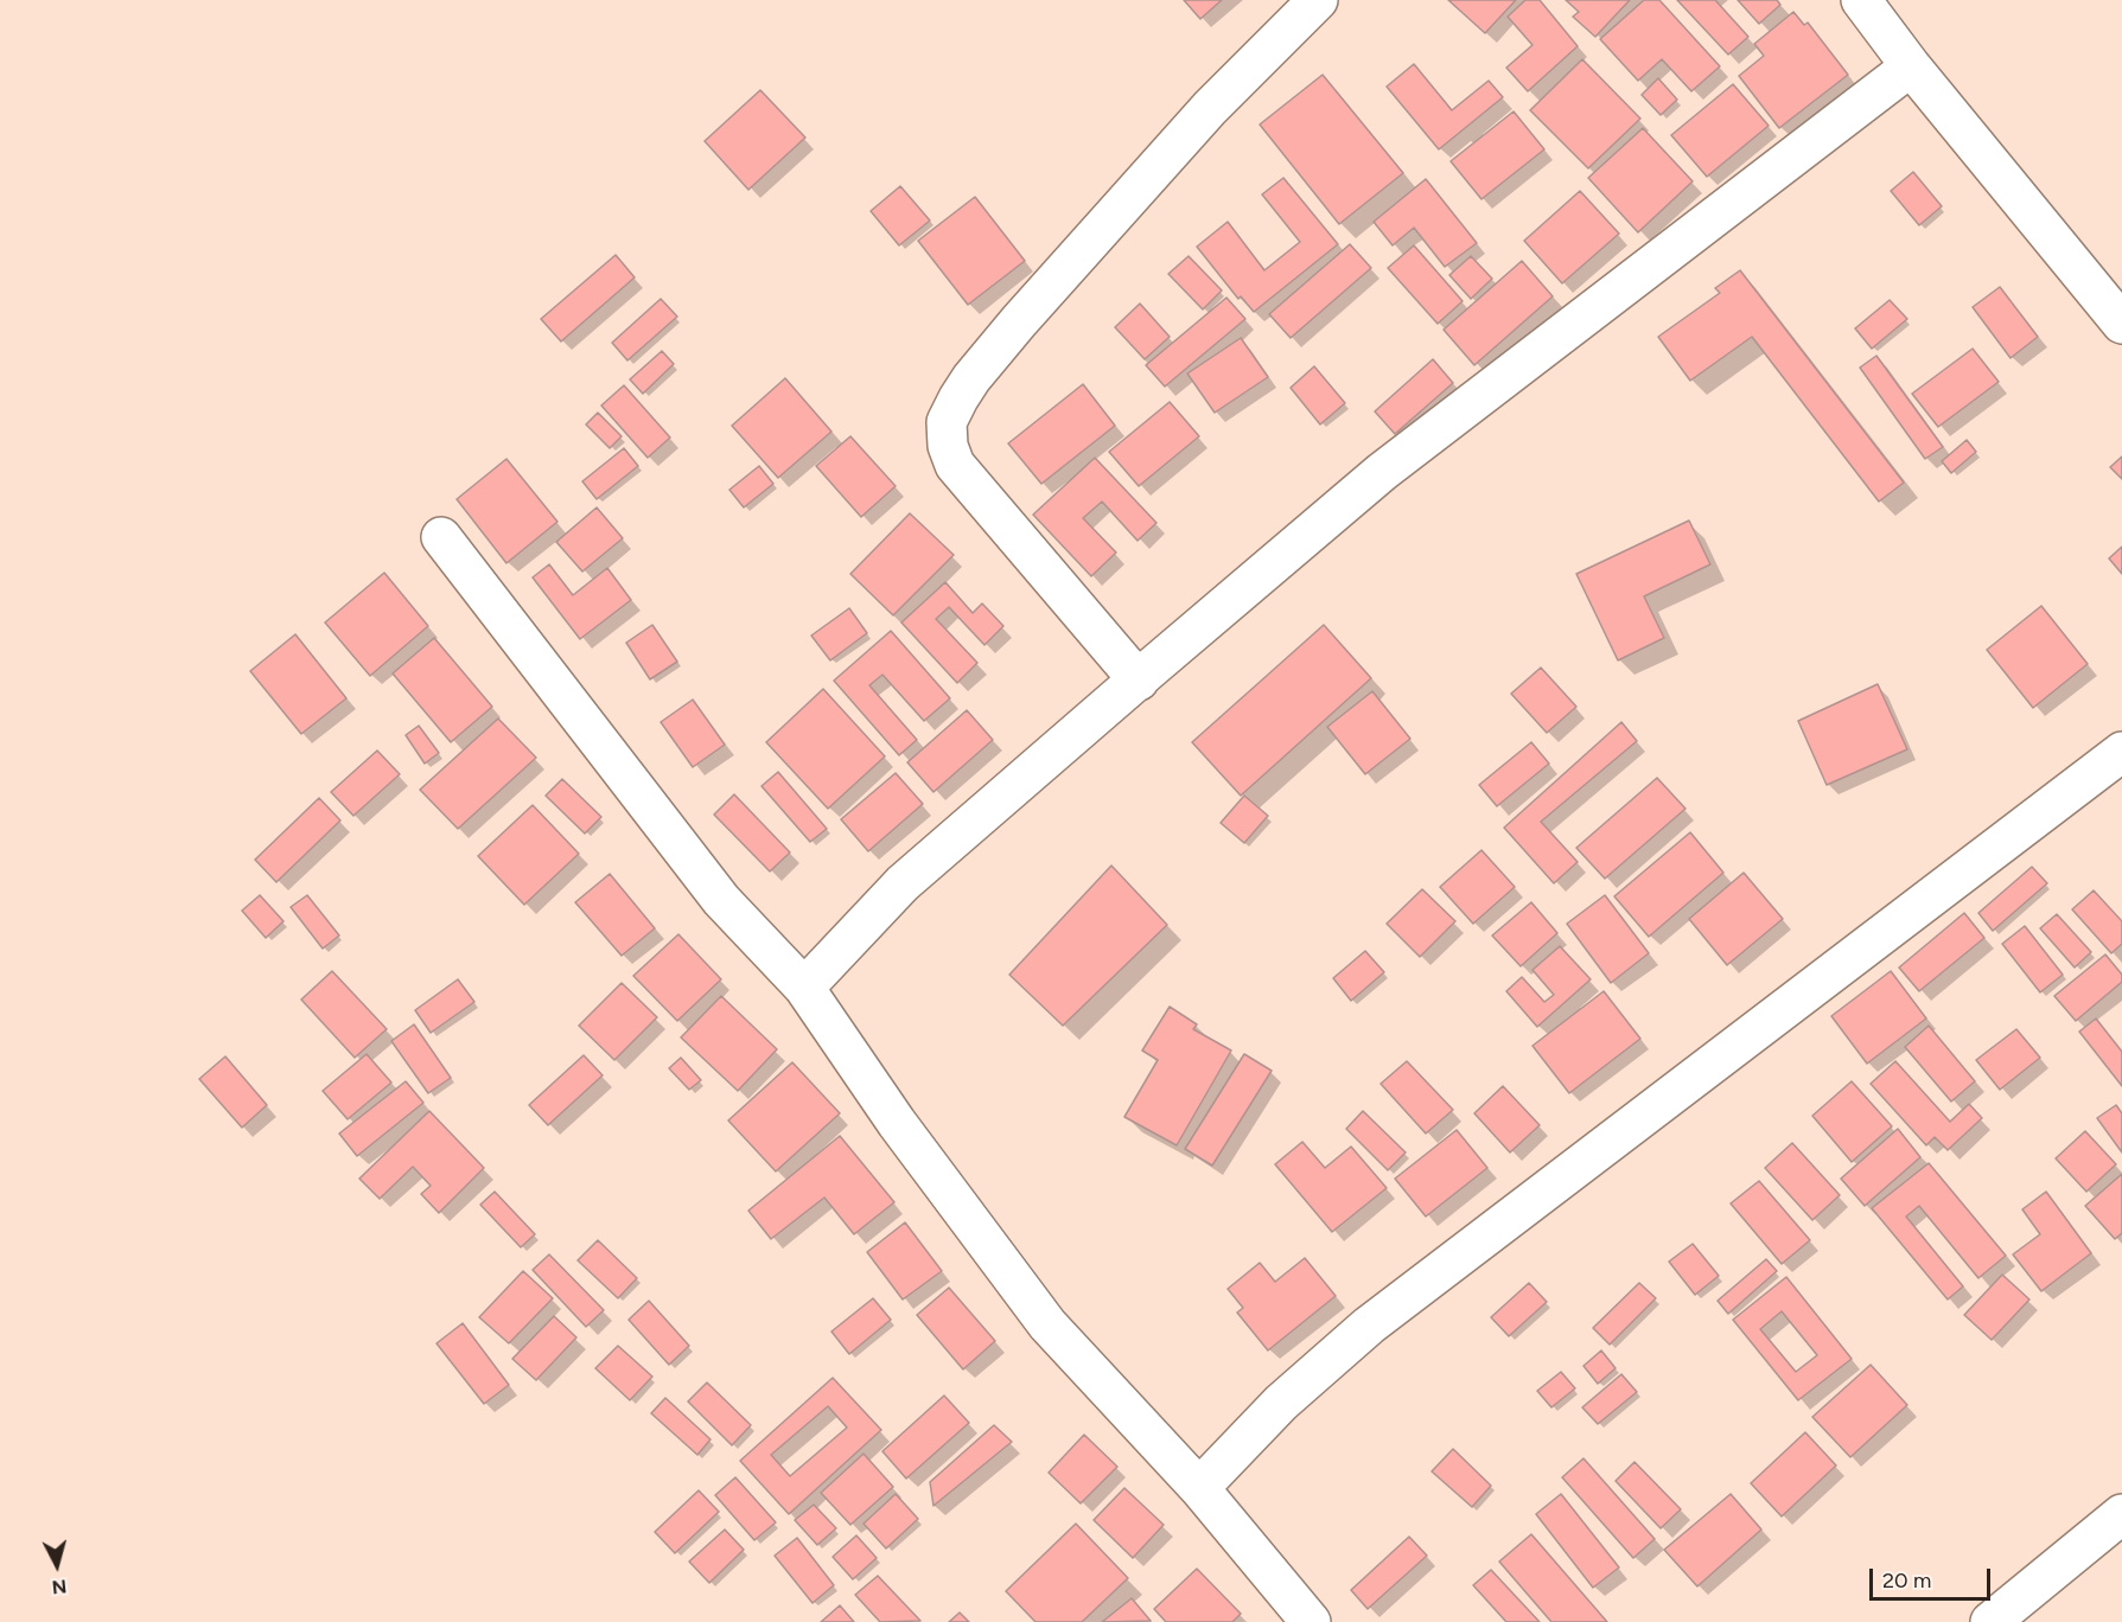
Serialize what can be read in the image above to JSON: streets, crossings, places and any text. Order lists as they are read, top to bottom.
{
  "scale_bar": "20 m",
  "north": "bottom"
}
